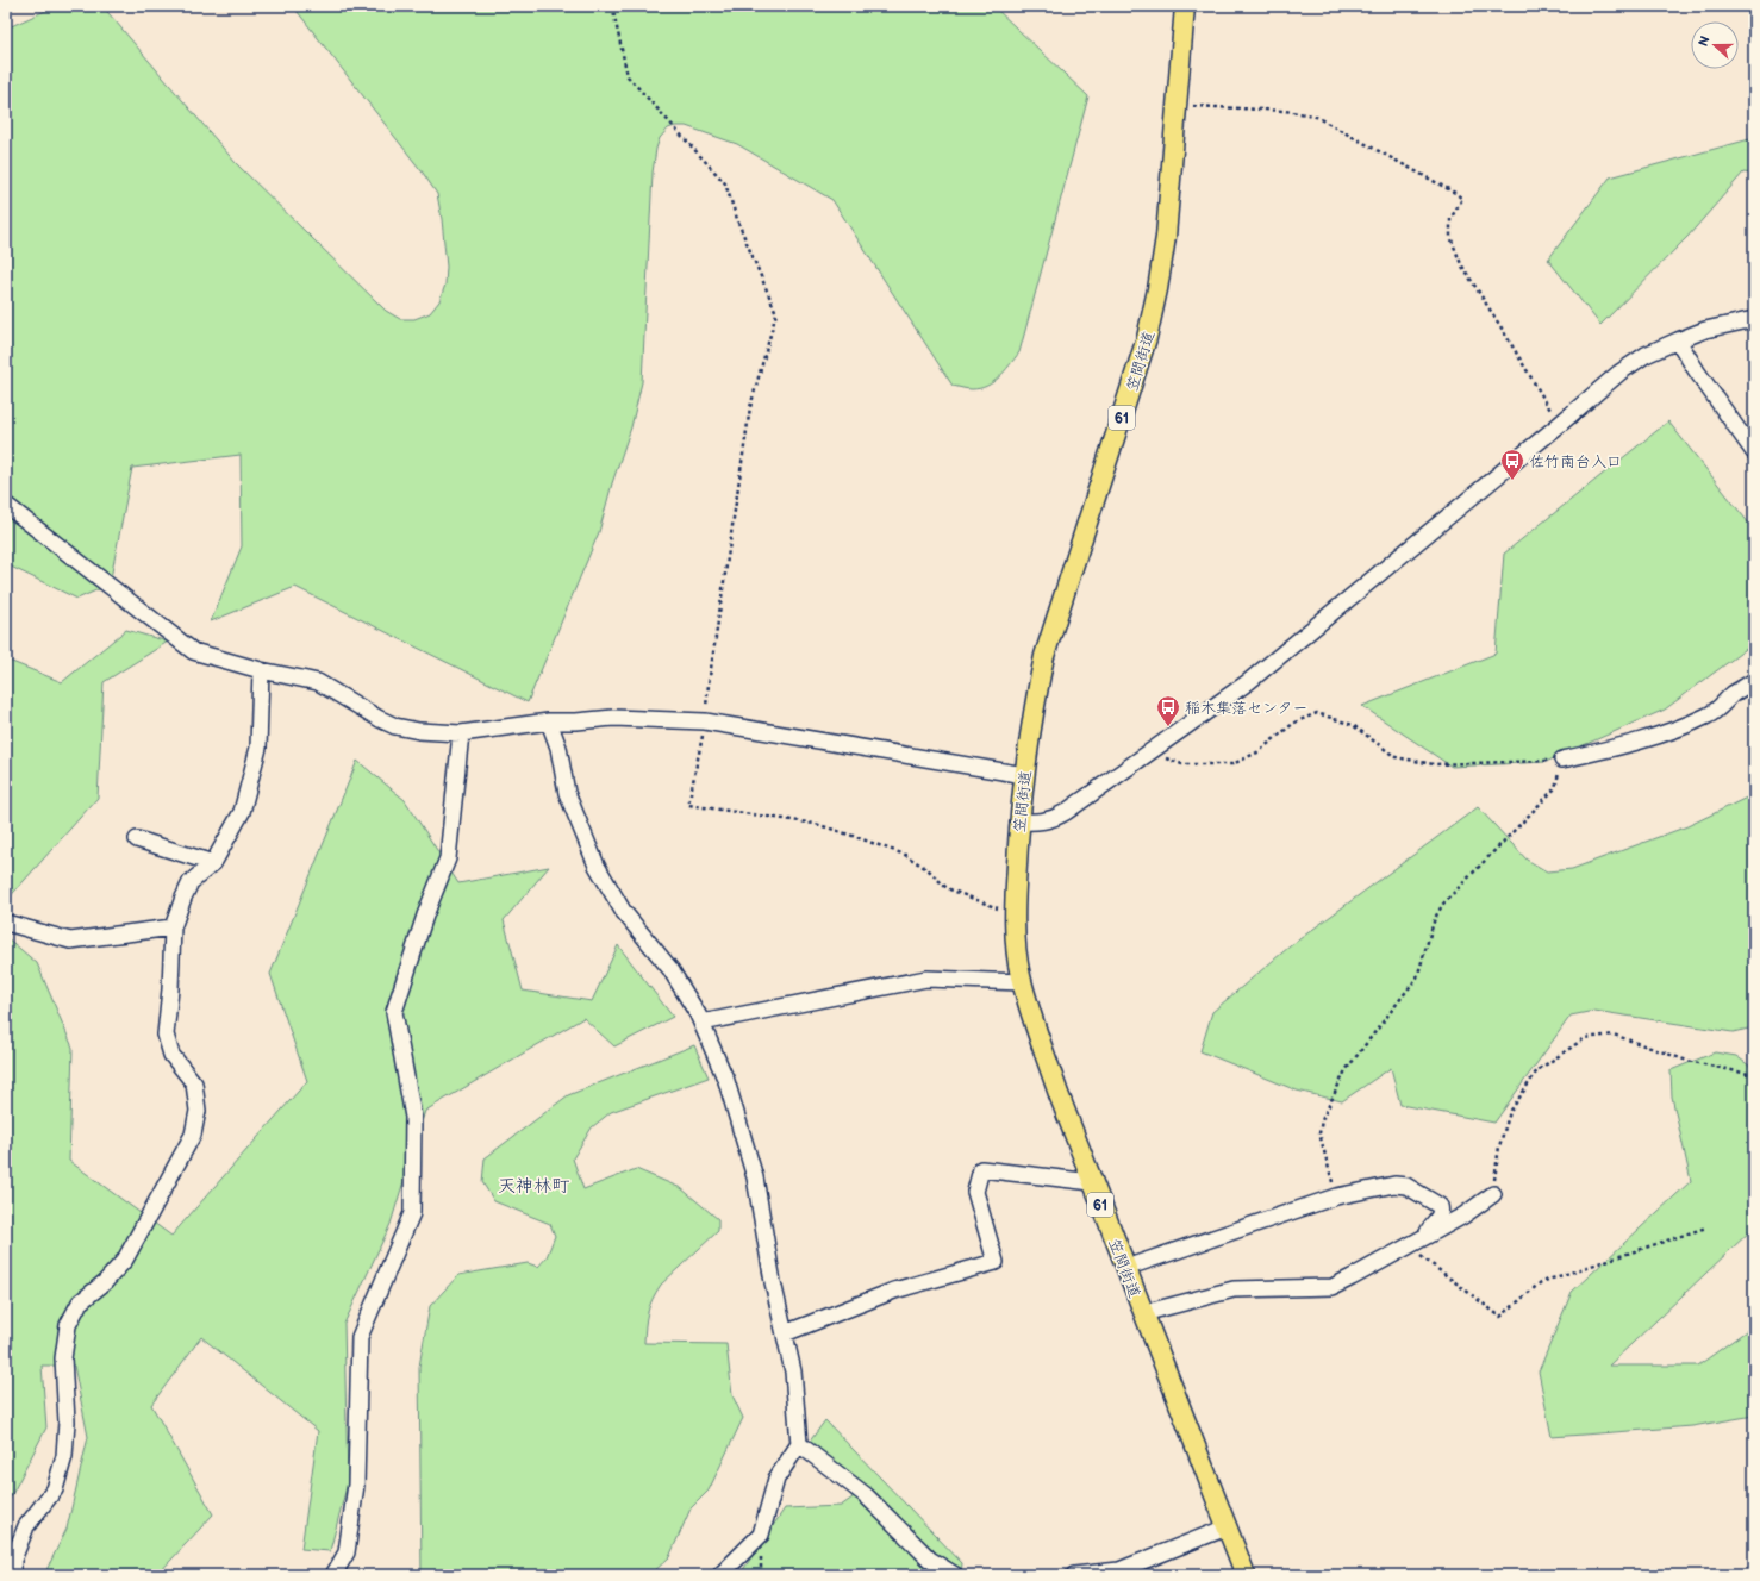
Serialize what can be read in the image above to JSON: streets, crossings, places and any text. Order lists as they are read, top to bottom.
{
  "streets": {
    "main road": ["笠間街道", "61"]
  },
  "districts": ["天神林町"],
  "places": {
    "bus stop": ["佐竹南台入口", "稲木集落センター"]
  },
  "north": "left"
}
